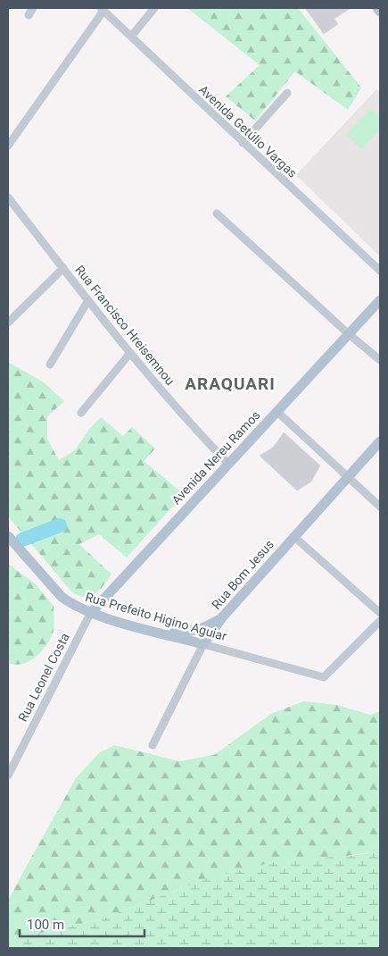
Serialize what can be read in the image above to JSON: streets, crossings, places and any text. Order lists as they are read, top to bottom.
{
  "streets": {
    "main road": ["Avenida Nereu Ramos", "Rua Bom Jesus", "Rua Prefeito Higino Aguiar"],
    "street": ["Avenida Getúlio Vargas", "Rua Francisco Hreisemnou", "Rua Leonel Costa"]
  },
  "crossings": [
    ["Rua Francisco Hreisemnou", "Avenida Nereu Ramos"],
    ["Avenida Nereu Ramos", "Rua Prefeito Higino Aguiar"],
    ["Avenida Nereu Ramos", "Rua Leonel Costa"],
    ["Rua Bom Jesus", "Rua Prefeito Higino Aguiar"],
    ["Rua Prefeito Higino Aguiar", "Rua Leonel Costa"]
  ],
  "districts": ["ARAQUARI"],
  "scale_bar": "100 m"
}
